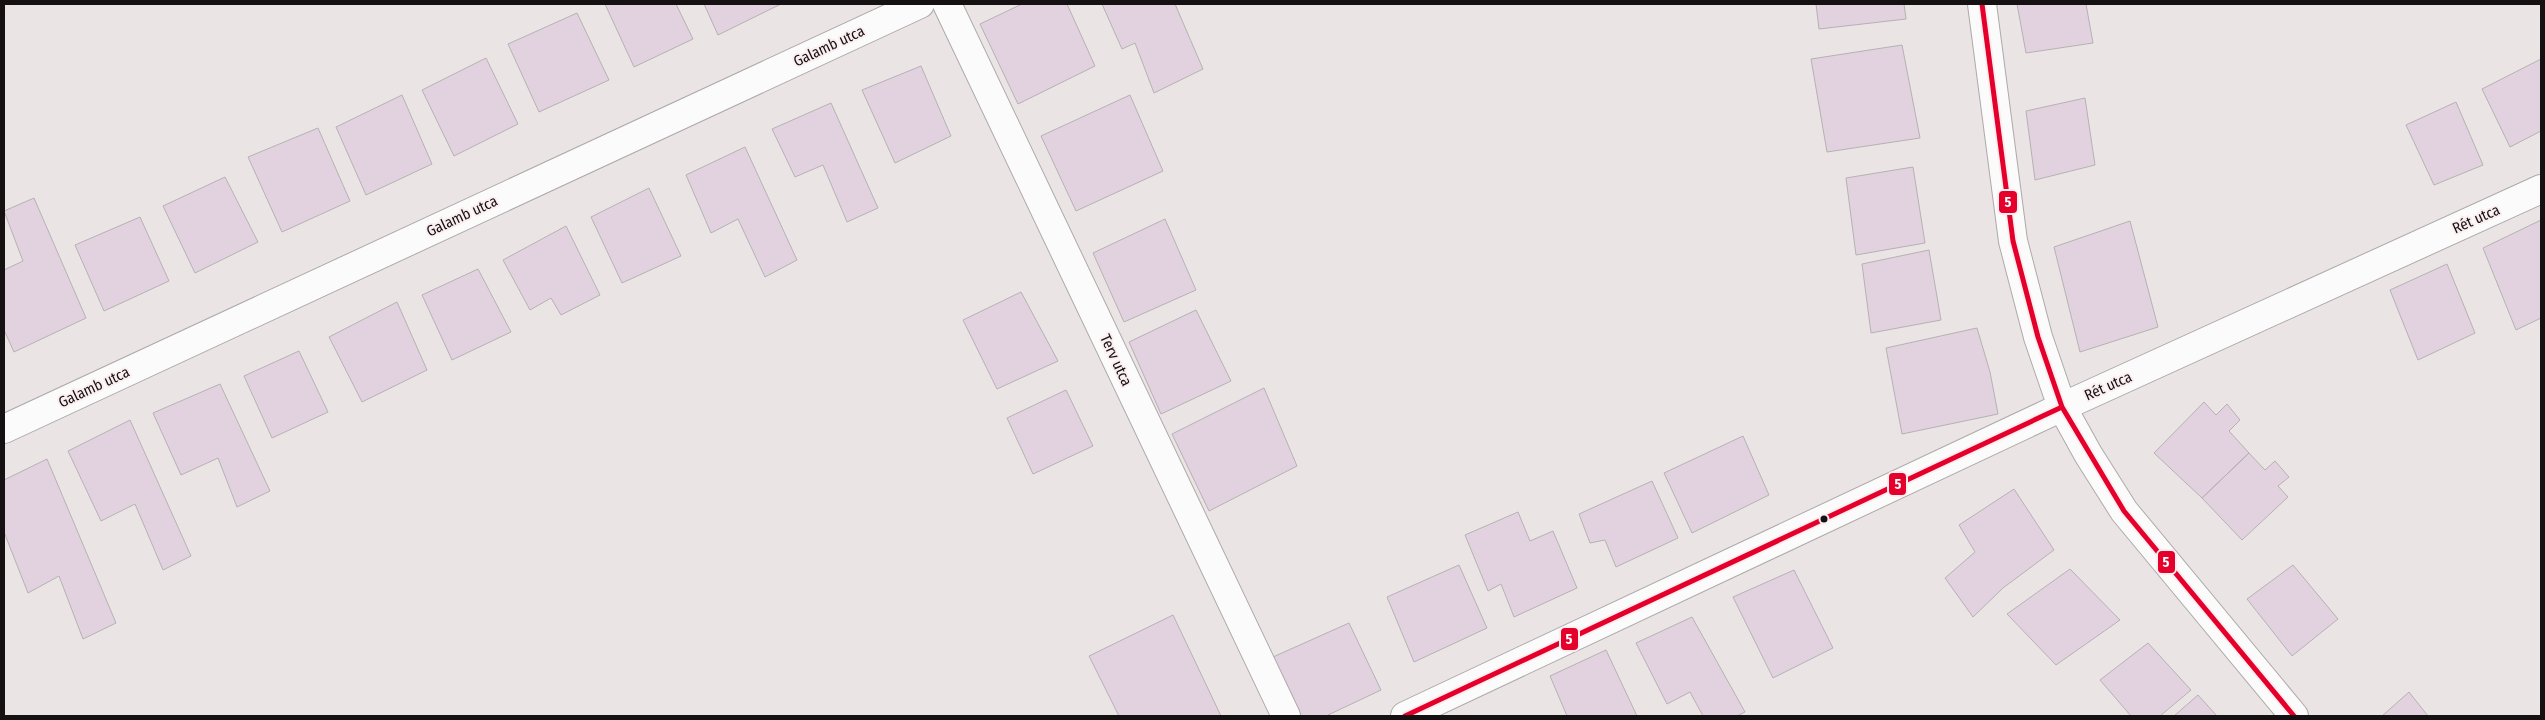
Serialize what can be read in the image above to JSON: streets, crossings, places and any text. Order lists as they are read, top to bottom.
{
  "streets": {
    "street": ["Galamb utca", "Rét utca", "Terv utca"]
  },
  "lines": ["transit line 5"]
}
